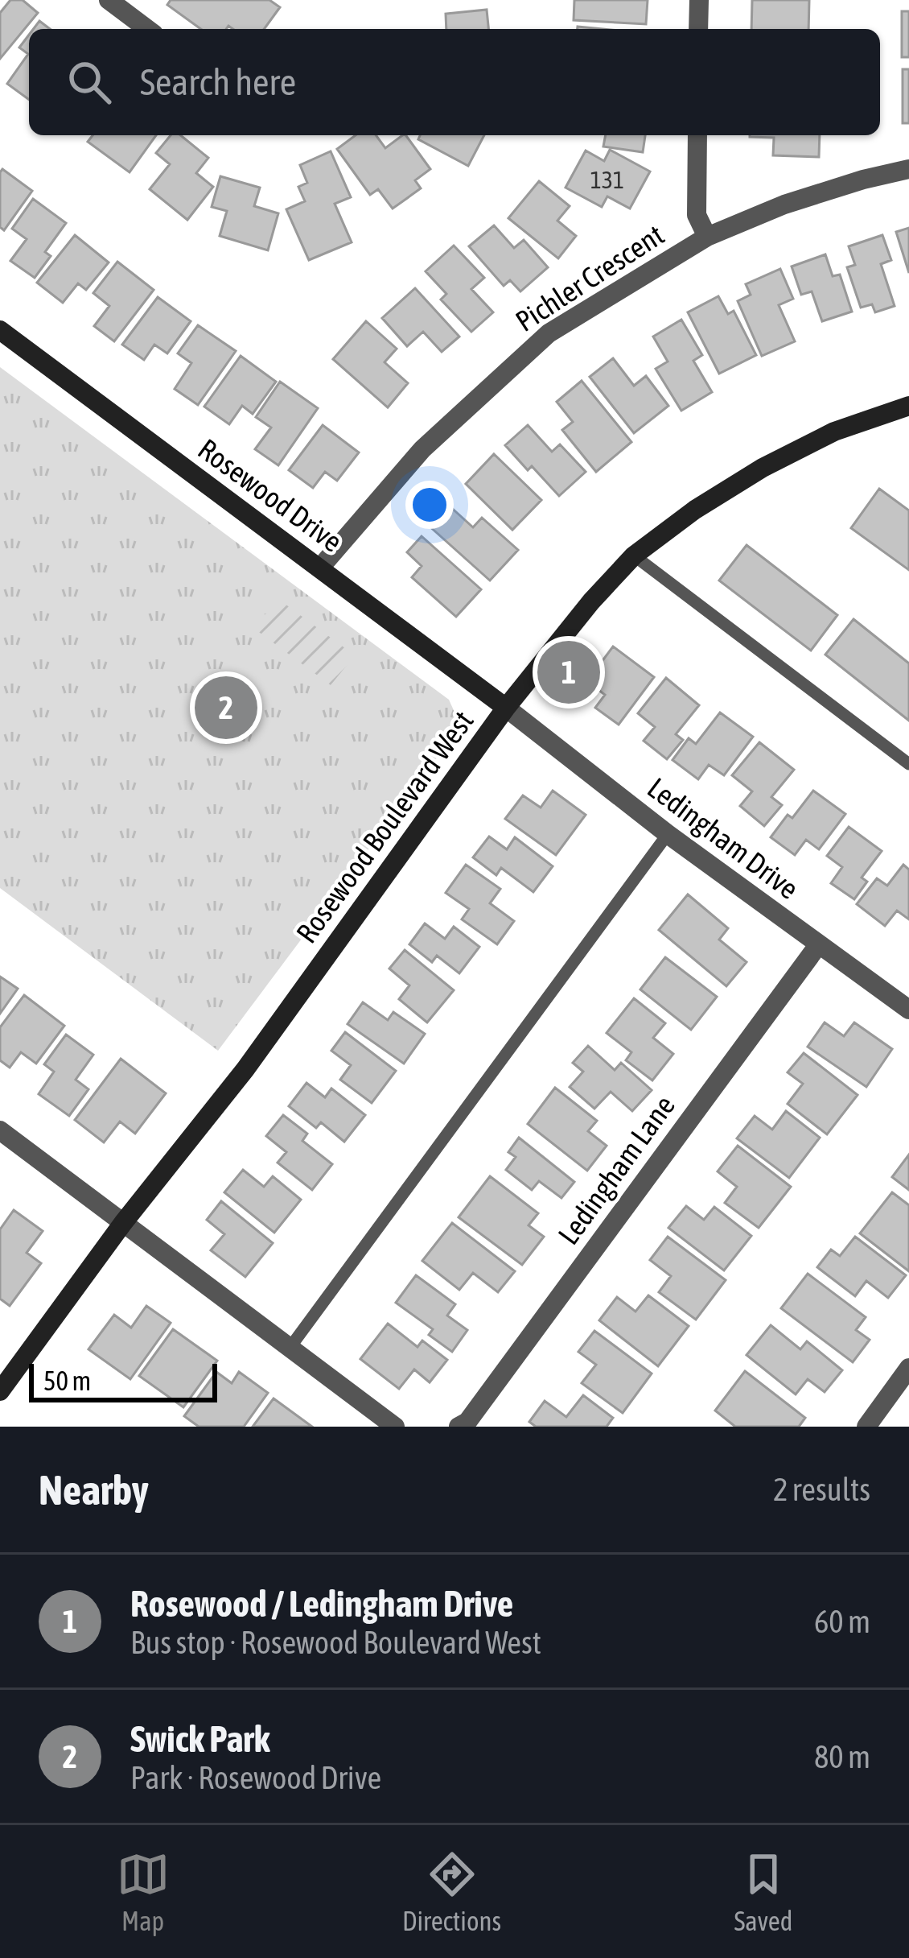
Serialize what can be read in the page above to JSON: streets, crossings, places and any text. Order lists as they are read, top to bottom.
{
  "streets": {
    "street": [
      "Pichler Crescent",
      "Rosewood Drive",
      "Rosewood Boulevard West",
      "Ledingham Drive",
      "Ledingham Lane"
    ]
  },
  "crossings": [
    ["Pichler Crescent", "Rosewood Drive"],
    ["Rosewood Drive", "Rosewood Boulevard West"],
    ["Rosewood Drive", "Ledingham Drive"],
    ["Rosewood Boulevard West", "Ledingham Drive"],
    ["Ledingham Drive", "Ledingham Lane"]
  ],
  "house_numbers": ["131"],
  "scale_bar": "50 m",
  "page": {
    "search": "Search here",
    "pins": ["1", "2"],
    "scale": "50 m",
    "heading": ["Nearby", "2 results"],
    "list": [
      {
        "mark": "1",
        "name": "Rosewood / Ledingham Drive",
        "note": "Bus stop · Rosewood Boulevard West",
        "value": "60 m"
      },
      {
        "mark": "2",
        "name": "Swick Park",
        "note": "Park · Rosewood Drive",
        "value": "80 m"
      }
    ],
    "nav": ["Map", "Directions", "Saved"]
  }
}
